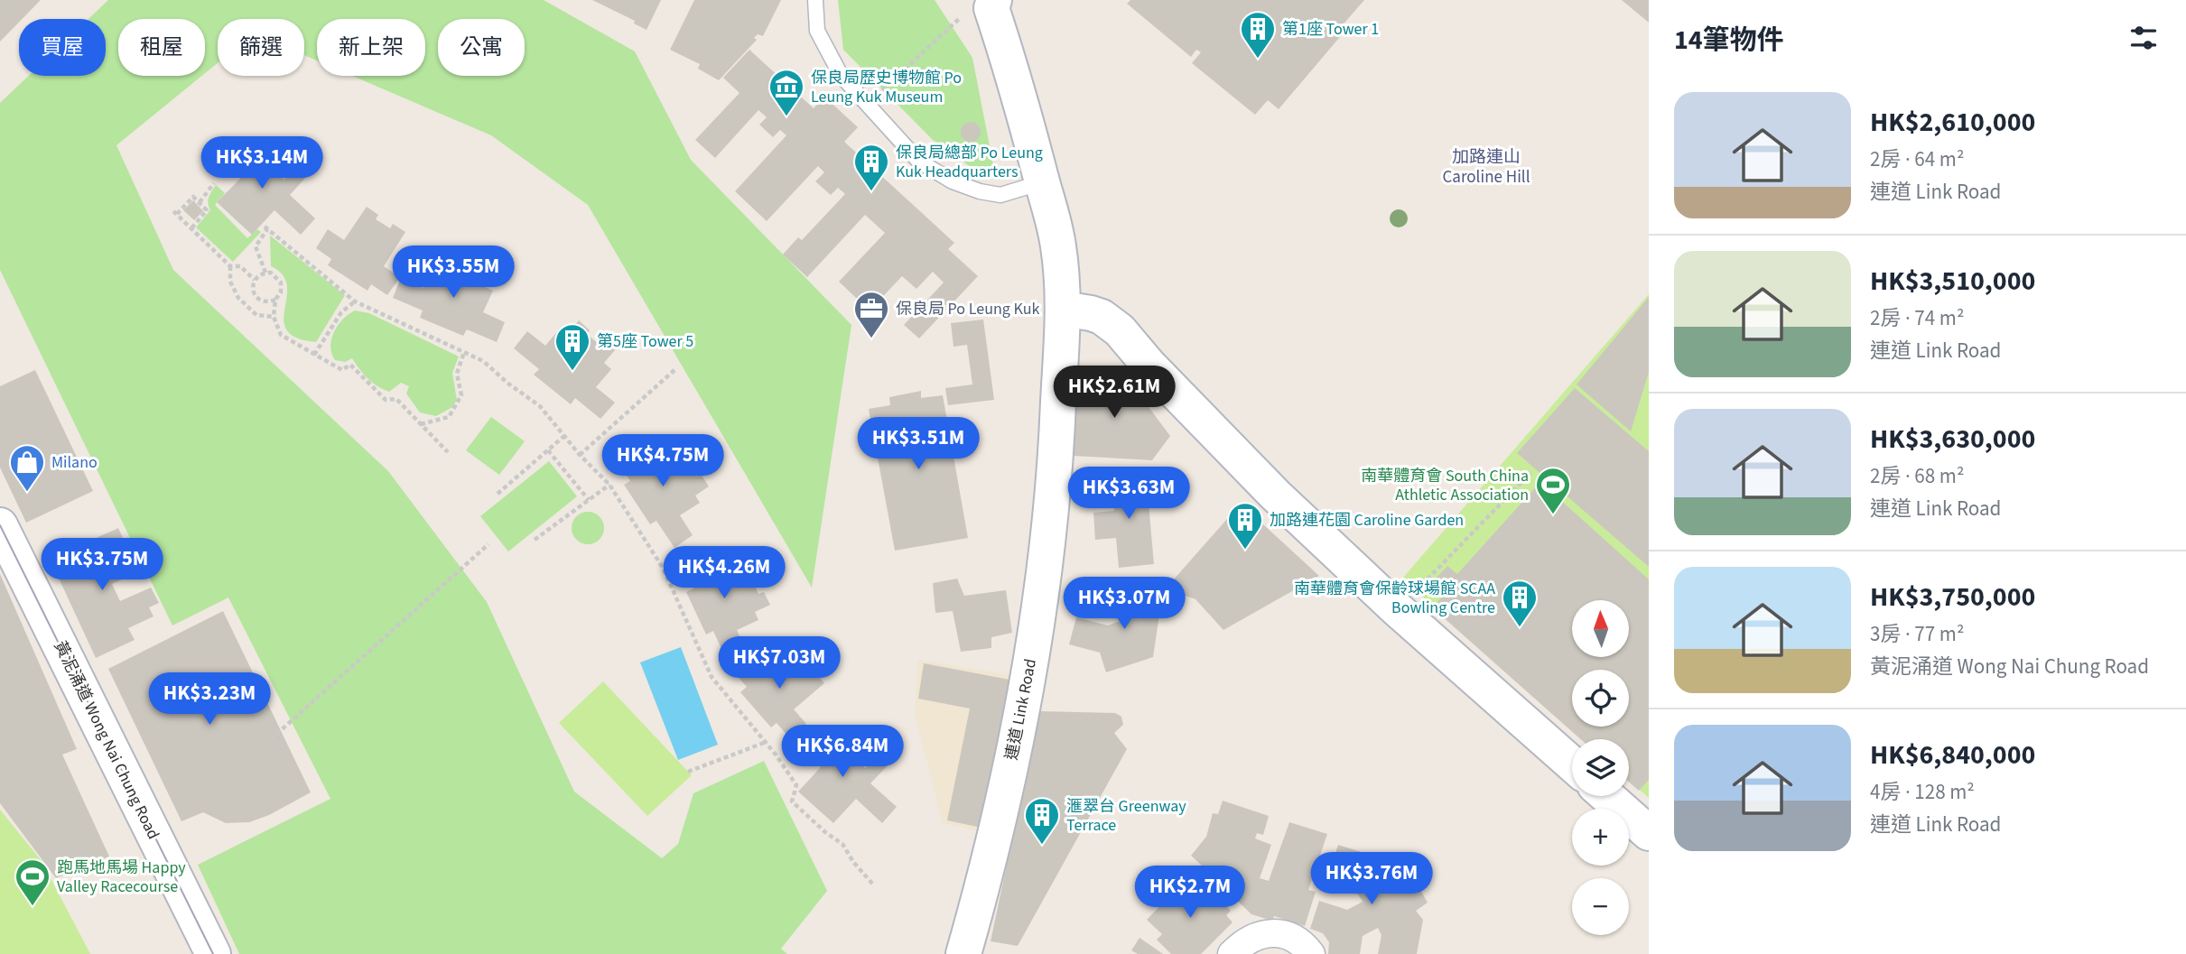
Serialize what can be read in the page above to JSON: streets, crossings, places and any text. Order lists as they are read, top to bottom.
{
  "streets": {
    "street": ["連道 Link Road", "黃泥涌道 Wong Nai Chung Road"]
  },
  "districts": ["加路連山 Caroline Hill"],
  "places": {
    "building": [
      "第1座 Tower 1",
      "保良局總部 Po Leung Kuk Headquarters",
      "第5座 Tower 5",
      "加路連花園 Caroline Garden",
      "南華體育會保齡球場館 SCAA Bowling Centre",
      "滙翠台 Greenway Terrace"
    ],
    "museum": ["保良局歷史博物館 Po Leung Kuk Museum"],
    "office": ["保良局 Po Leung Kuk"],
    "shop": ["Milano"],
    "sports": ["南華體育會 South China Athletic Association", "跑馬地馬場 Happy Valley Racecourse"]
  },
  "north": "top",
  "page": {
    "heading": "14筆物件",
    "chip": [
      "買屋",
      "租屋",
      "篩選",
      "新上架",
      "公寓"
    ],
    "list": [
      {
        "name": "HK$2,610,000",
        "note": "2房 · 64 m² · 連道 Link Road"
      },
      {
        "name": "HK$3,510,000",
        "note": "2房 · 74 m² · 連道 Link Road"
      },
      {
        "name": "HK$3,630,000",
        "note": "2房 · 68 m² · 連道 Link Road"
      },
      {
        "name": "HK$3,750,000",
        "note": "3房 · 77 m² · 黃泥涌道 Wong Nai Chung Road"
      },
      {
        "name": "HK$6,840,000",
        "note": "4房 · 128 m² · 連道 Link Road"
      }
    ],
    "price": [
      "HK$3.14M",
      "HK$3.55M",
      "HK$2.61M",
      "HK$3.51M",
      "HK$4.75M",
      "HK$3.63M",
      "HK$3.75M",
      "HK$4.26M",
      "HK$3.07M",
      "HK$7.03M",
      "HK$3.23M",
      "HK$6.84M",
      "HK$3.76M",
      "HK$2.7M"
    ],
    "map_buttons": ["+", "−"]
  }
}
